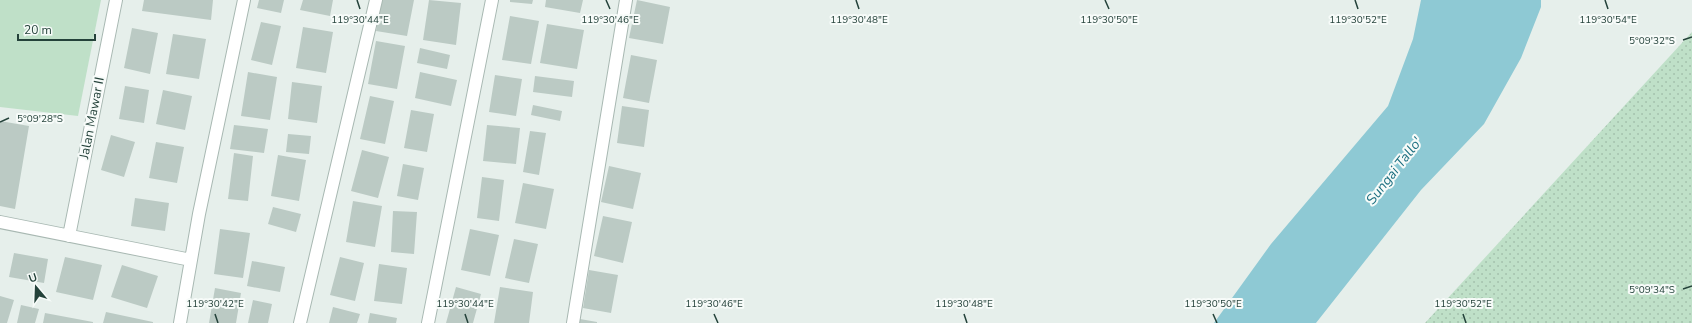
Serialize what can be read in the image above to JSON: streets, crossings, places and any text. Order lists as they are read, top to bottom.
{
  "streets": {
    "street": ["Jalan Mawar II"]
  },
  "water": ["Sungai Tallo'"],
  "scale_bar": "20 m",
  "north": "top",
  "coordinates": [
    "119°30'44\"E",
    "119°30'46\"E",
    "119°30'48\"E",
    "119°30'50\"E",
    "119°30'52\"E",
    "119°30'54\"E",
    "5°09'32\"S",
    "5°09'28\"S",
    "5°09'34\"S",
    "119°30'42\"E"
  ]
}
